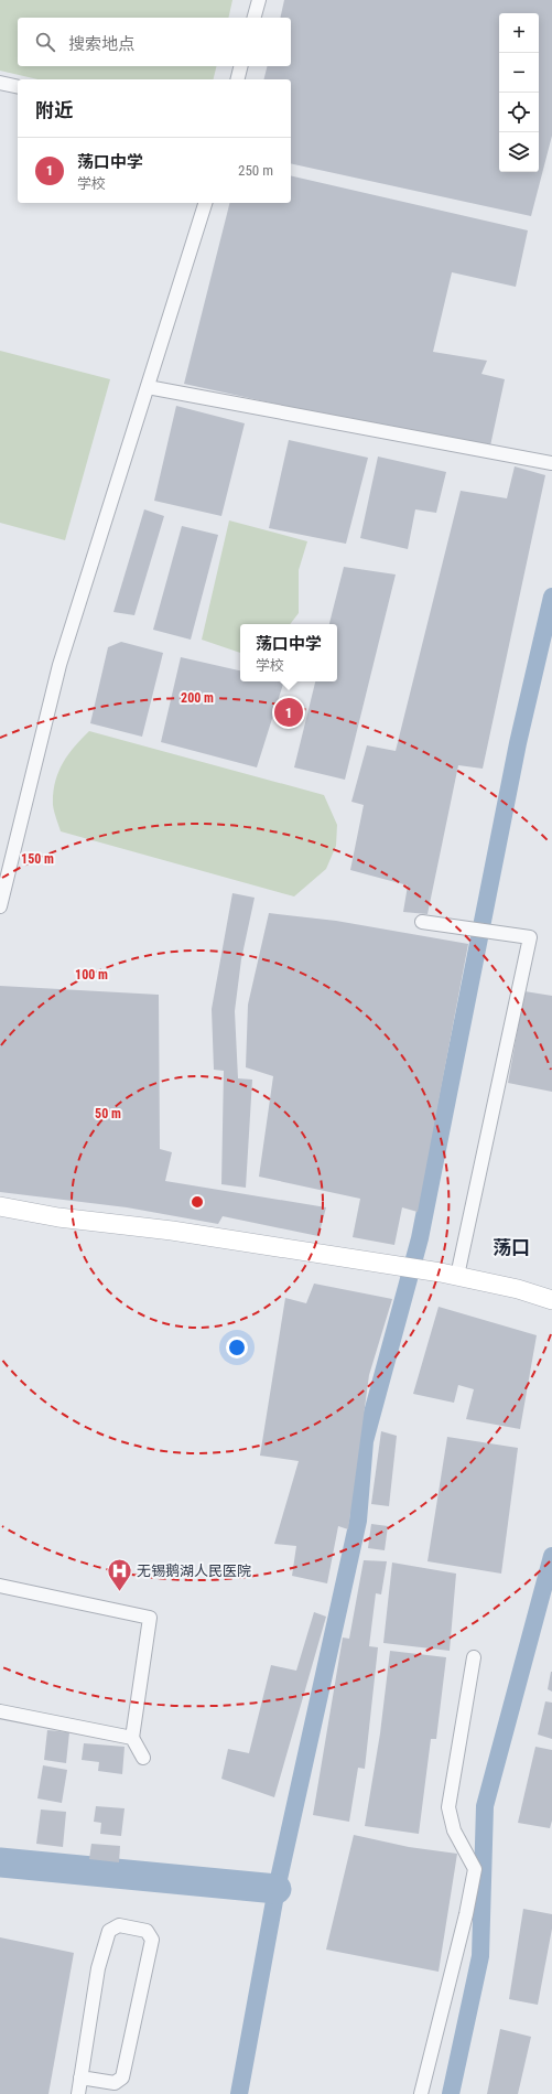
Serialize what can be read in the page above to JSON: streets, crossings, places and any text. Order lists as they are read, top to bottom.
{
  "districts": ["荡口"],
  "places": {
    "hospital": ["无锡鹅湖人民医院"]
  },
  "page": {
    "map_buttons": ["+", "−"],
    "search": "搜索地点",
    "heading": "附近",
    "list": [
      {
        "mark": "1",
        "name": "荡口中学",
        "note": "学校",
        "value": "250 m"
      }
    ],
    "popup": ["荡口中学", "学校"],
    "pins": "1"
  },
  "rings": [
    "200 m",
    "150 m",
    "100 m",
    "50 m"
  ]
}
